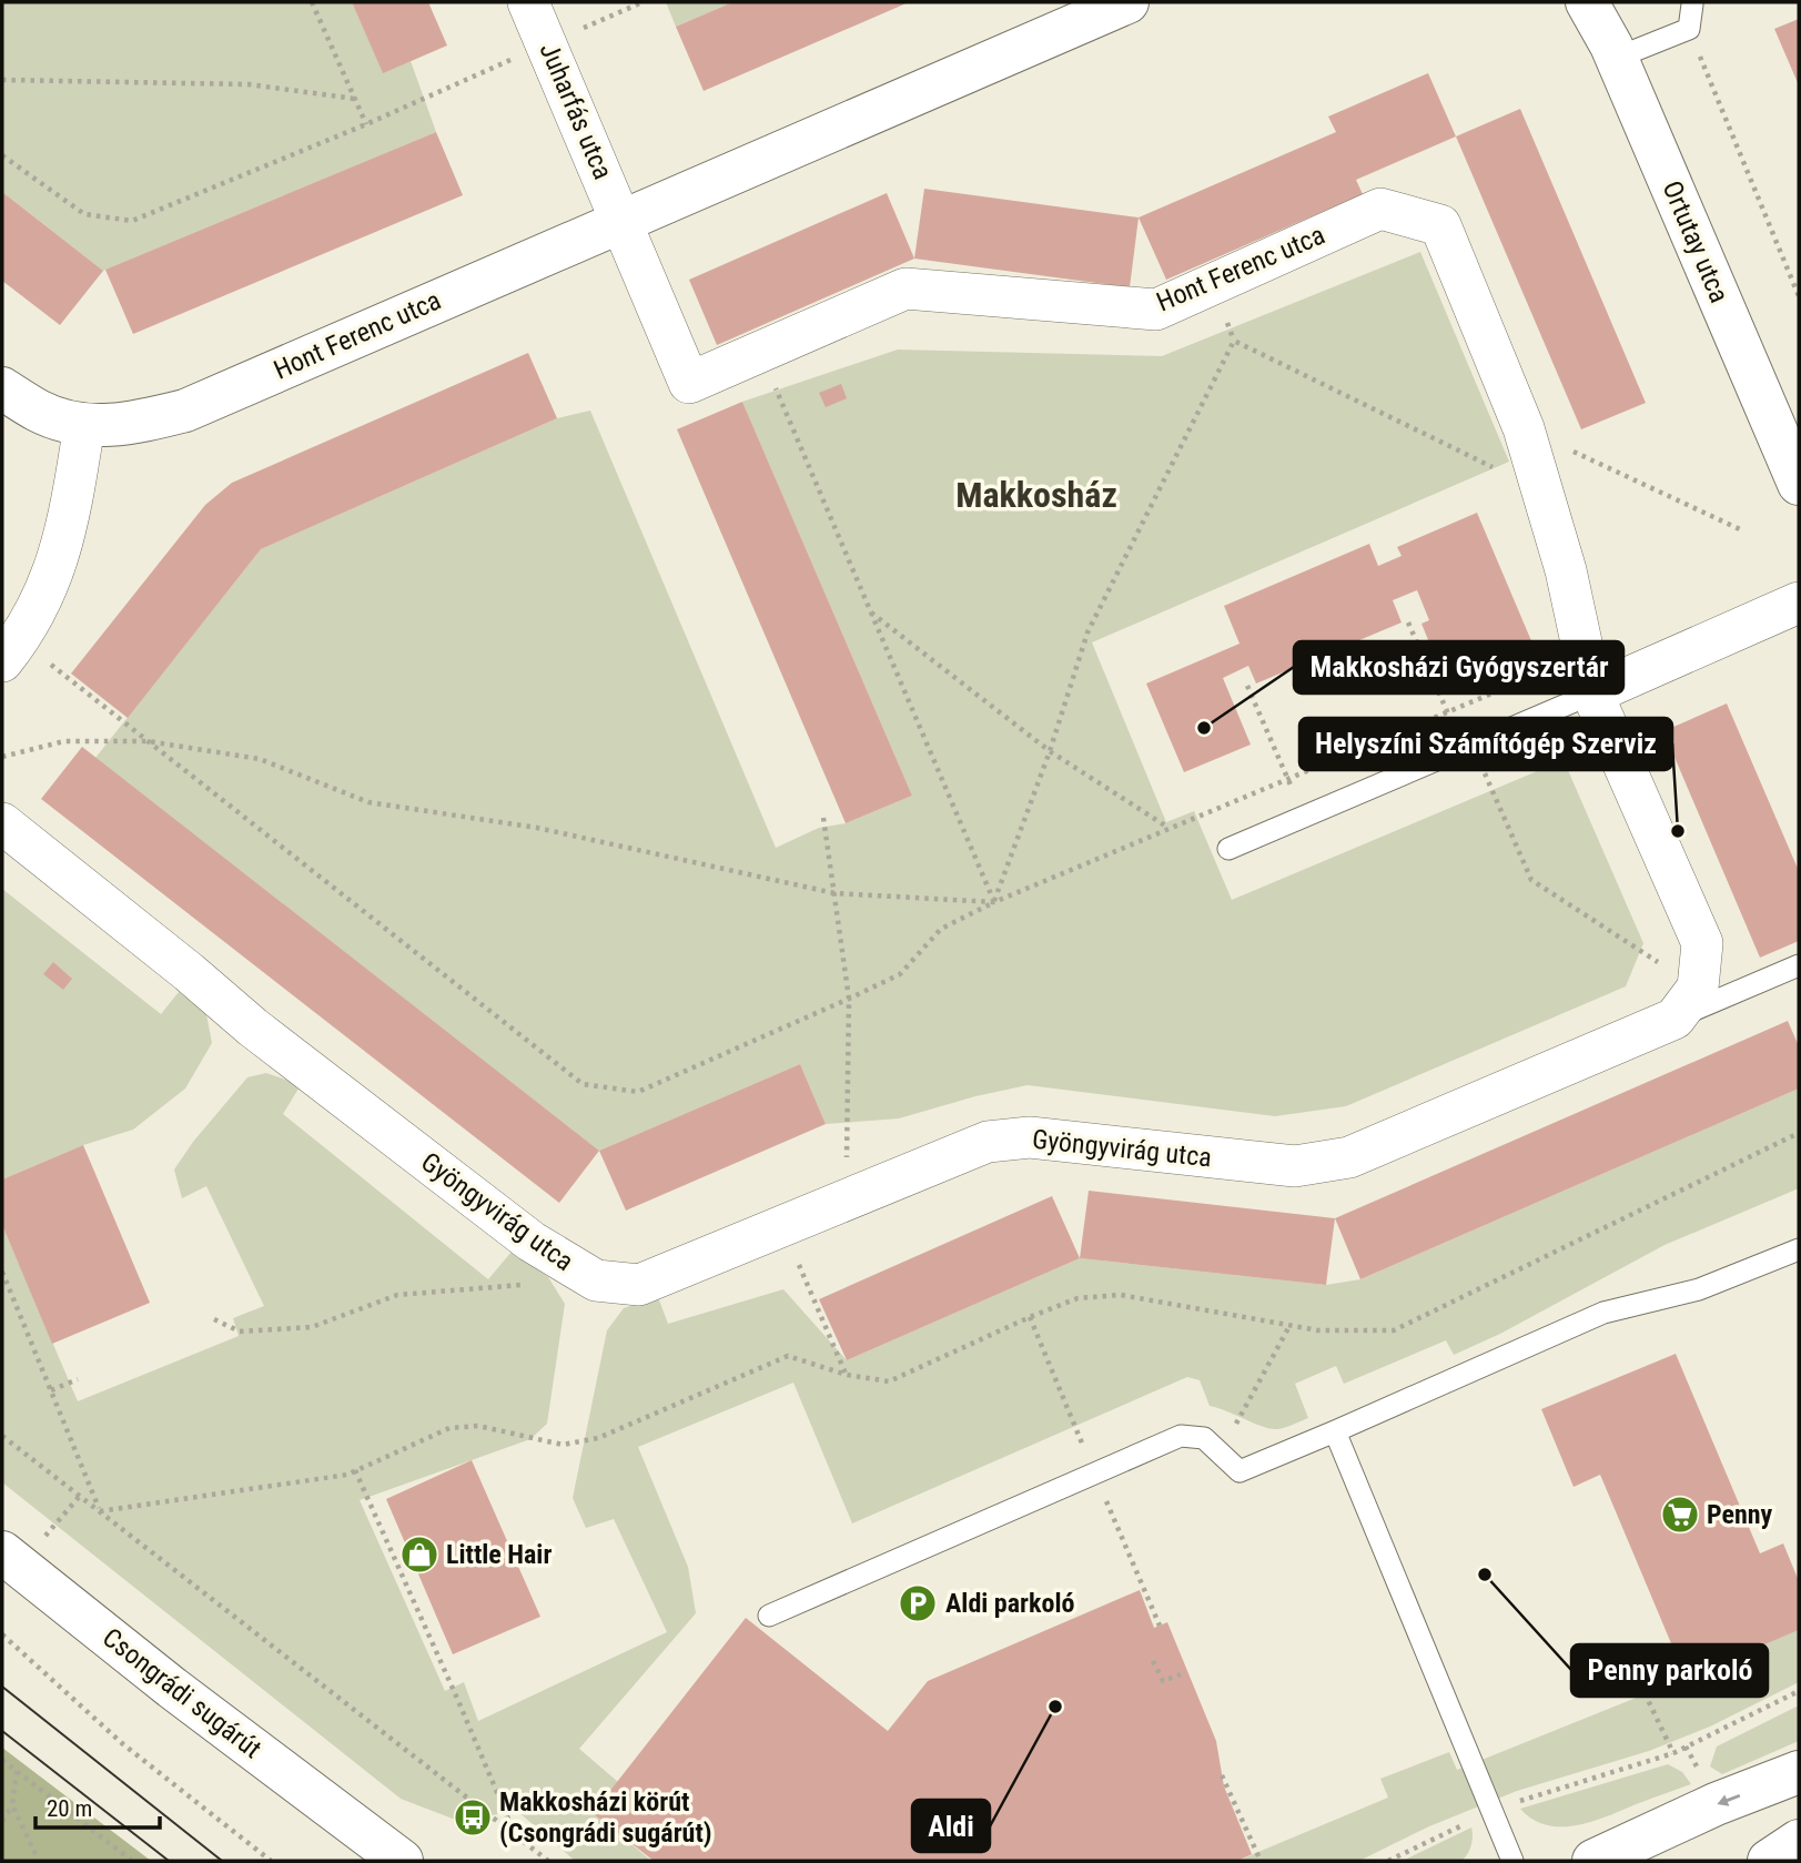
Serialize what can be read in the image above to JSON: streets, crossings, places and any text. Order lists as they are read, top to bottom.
{
  "streets": {
    "street": [
      "Juharfás utca",
      "Ortutay utca",
      "Hont Ferenc utca",
      "Gyöngyvirág utca",
      "Csongrádi sugárút"
    ]
  },
  "crossings": [
    ["Juharfás utca", "Hont Ferenc utca"]
  ],
  "districts": ["Makkosház"],
  "places": {
    "other": [
      "Makkosházi Gyógyszertár",
      "Helyszíni Számítógép Szerviz",
      "Penny parkoló",
      "Aldi"
    ],
    "supermarket": ["Penny"],
    "shop": ["Little Hair"],
    "parking": ["Aldi parkoló"],
    "bus stop": ["Makkosházi körút (Csongrádi sugárút)"]
  },
  "scale_bar": "20 m"
}
